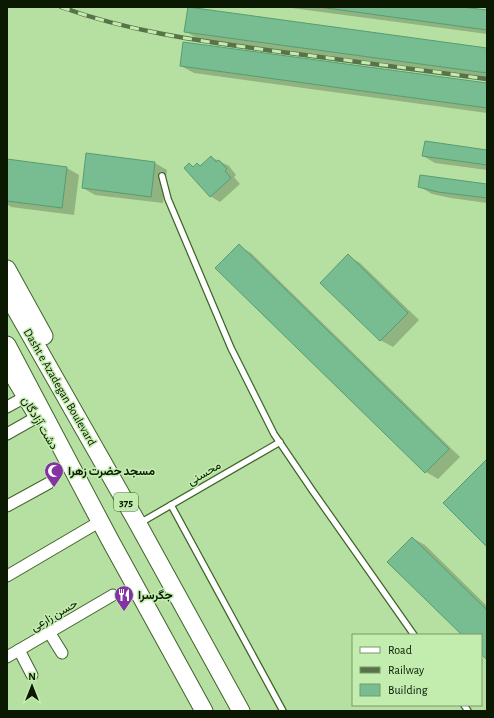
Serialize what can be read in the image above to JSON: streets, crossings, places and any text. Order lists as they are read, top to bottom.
{
  "streets": {
    "main road": ["Dasht e Azadegan Boulevard", "دشت آزادگان", "375"],
    "street": ["حسن زارعی"],
    "lane": ["محسنی"]
  },
  "crossings": [
    ["Dasht e Azadegan Boulevard", "دشت آزادگان"],
    ["Dasht e Azadegan Boulevard", "محسنی"]
  ],
  "places": {
    "mosque": ["مسجد حضرت زهرا"],
    "restaurant": ["جگرسرا"]
  },
  "legend": ["Road", "Railway", "Building"],
  "north": "top"
}
